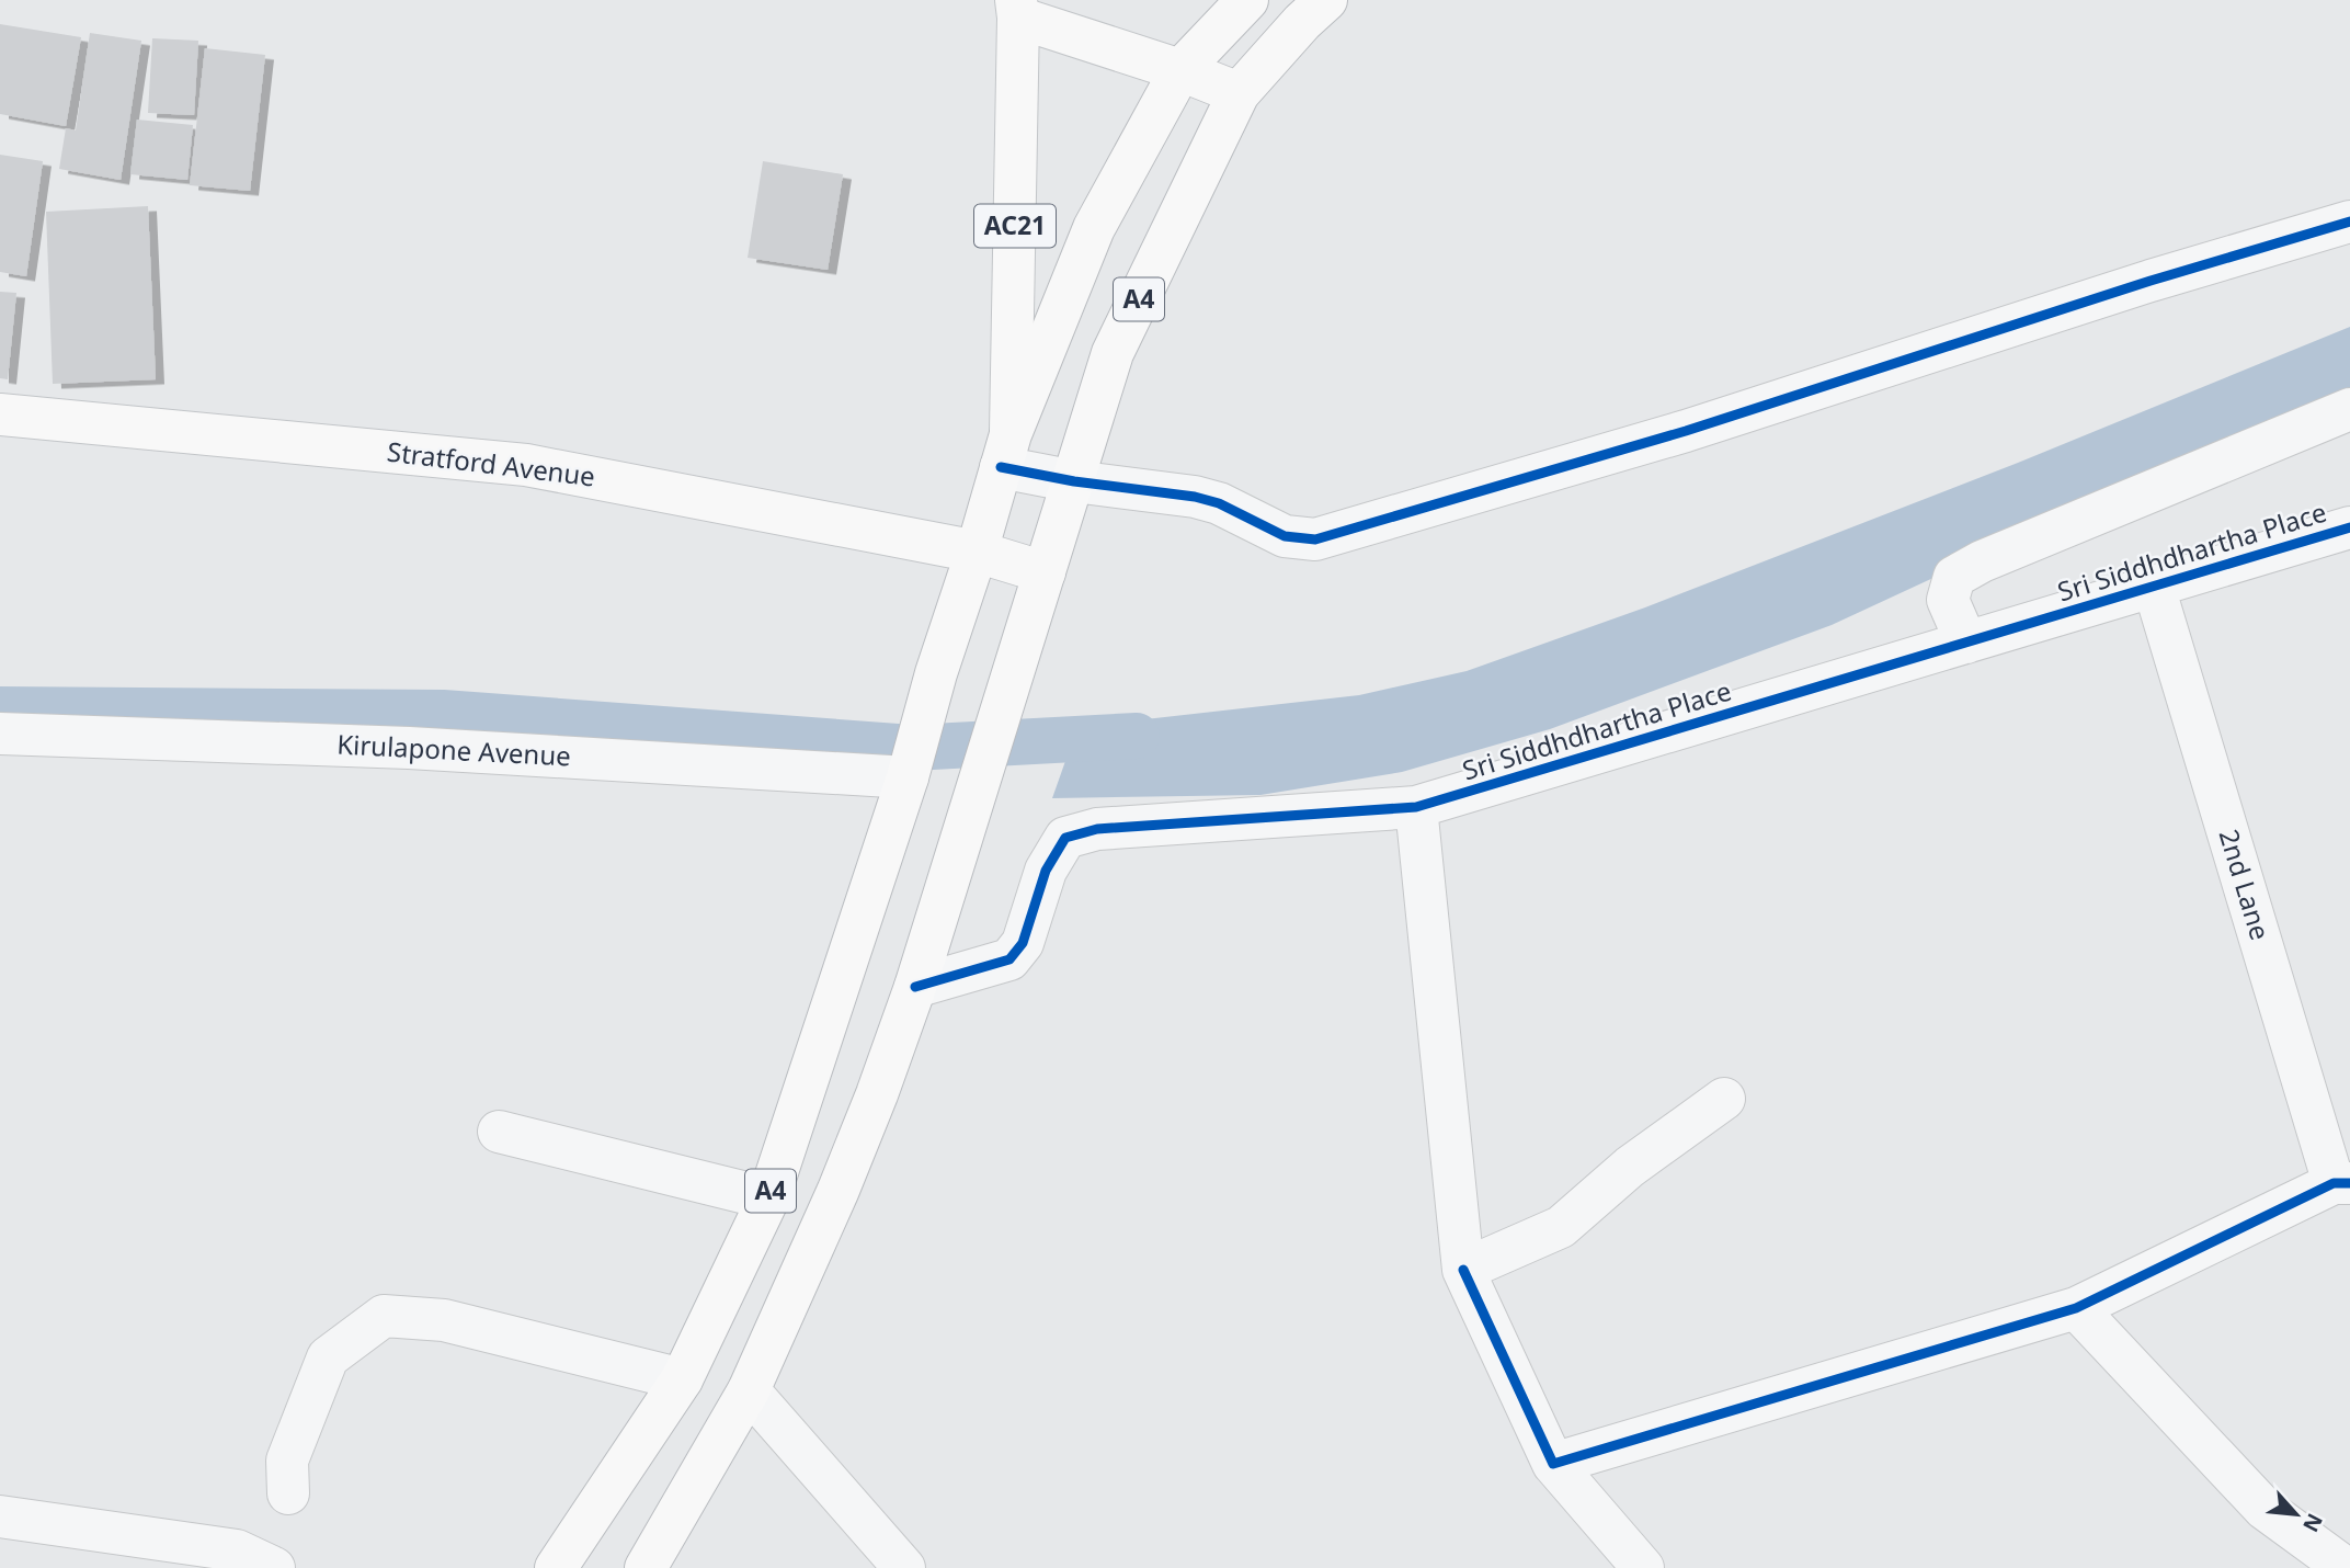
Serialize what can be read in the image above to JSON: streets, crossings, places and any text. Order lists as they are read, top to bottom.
{
  "streets": {
    "main road": ["AC21", "A4", "Stratford Avenue"],
    "street": ["Sri Siddhdhartha Place", "Kirulapone Avenue", "2nd Lane"]
  },
  "crossings": [
    ["AC21", "A4"],
    ["A4", "Stratford Avenue"],
    ["A4", "Sri Siddhdhartha Place"],
    ["A4", "Kirulapone Avenue"],
    ["Sri Siddhdhartha Place", "2nd Lane"]
  ],
  "north": "bottom right"
}
